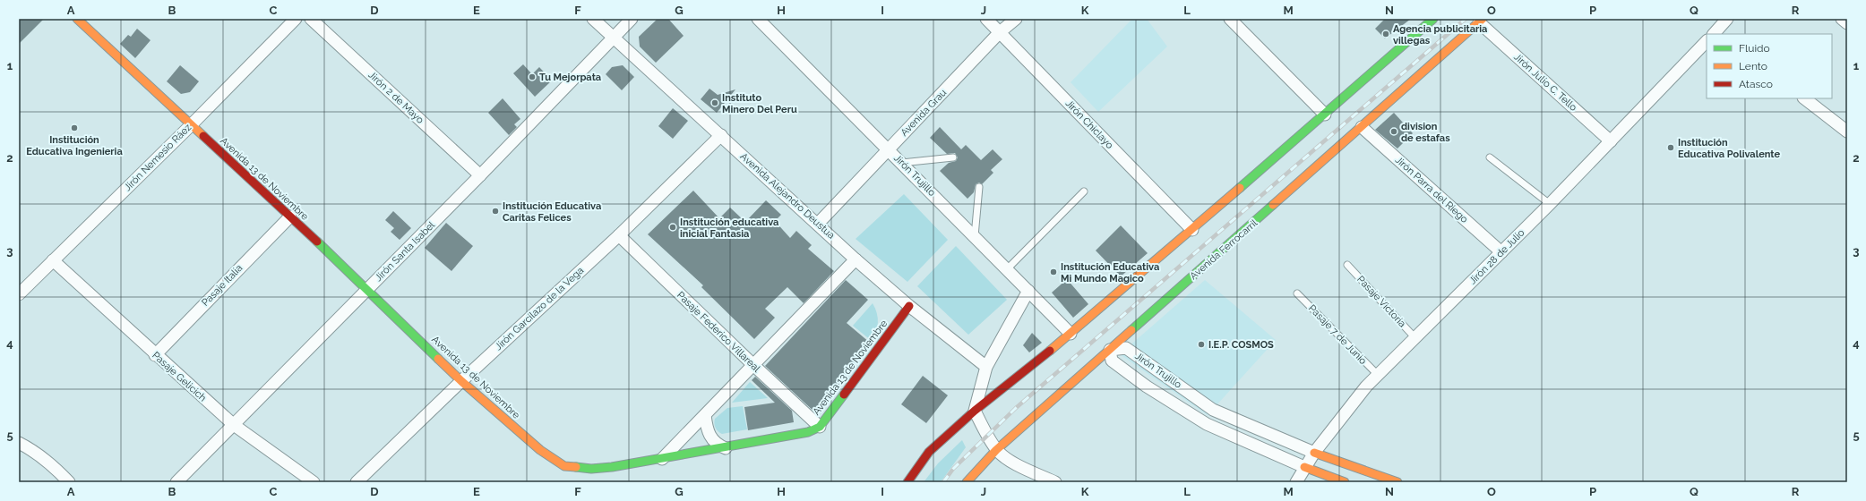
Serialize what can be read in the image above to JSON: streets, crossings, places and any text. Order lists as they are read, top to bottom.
{
  "streets": {
    "main road": ["Jirón Trujillo", "Avenida 13 de Noviembre", "Avenida Ferrocarril"],
    "street": [
      "Jirón Julio C. Tello",
      "Jirón 2 de Mayo",
      "Avenida Grau",
      "Jirón Chiclayo",
      "Jirón Nemesio Ráez",
      "Jirón Parra del Riego",
      "Avenida Alejandro Deustua",
      "Jirón Santa Isabel",
      "Jirón 28 de Julio",
      "Pasaje Italia",
      "Jirón Garcilazo de la Vega",
      "Pasaje Federico Villareal",
      "Pasaje Gelicich"
    ],
    "lane": ["Pasaje Victoria", "Pasaje 7 de Junio"]
  },
  "crossings": [
    ["Jirón Julio C. Tello", "Avenida Ferrocarril"],
    ["Jirón Julio C. Tello", "Jirón 28 de Julio"],
    ["Jirón 2 de Mayo", "Jirón Santa Isabel"],
    ["Avenida Grau", "Jirón Chiclayo"],
    ["Avenida Grau", "Jirón Trujillo"],
    ["Avenida Grau", "Avenida Alejandro Deustua"],
    ["Jirón Nemesio Ráez", "Avenida 13 de Noviembre"],
    ["Jirón Nemesio Ráez", "Pasaje Gelicich"],
    ["Jirón Trujillo", "Avenida Ferrocarril"],
    ["Jirón Trujillo", "Jirón 28 de Julio"],
    ["Avenida 13 de Noviembre", "Avenida Alejandro Deustua"],
    ["Avenida 13 de Noviembre", "Jirón Santa Isabel"],
    ["Avenida 13 de Noviembre", "Pasaje Italia"],
    ["Avenida 13 de Noviembre", "Jirón Garcilazo de la Vega"],
    ["Avenida 13 de Noviembre", "Pasaje Federico Villareal"],
    ["Jirón Parra del Riego", "Avenida Ferrocarril"],
    ["Jirón Parra del Riego", "Jirón 28 de Julio"],
    ["Avenida Alejandro Deustua", "Jirón Santa Isabel"],
    ["Avenida Alejandro Deustua", "Jirón Garcilazo de la Vega"],
    ["Jirón Santa Isabel", "Pasaje Gelicich"],
    ["Jirón 28 de Julio", "Pasaje Victoria"],
    ["Jirón 28 de Julio", "Pasaje 7 de Junio"],
    ["Pasaje Italia", "Pasaje Gelicich"],
    ["Jirón Garcilazo de la Vega", "Pasaje Federico Villareal"]
  ],
  "places": [
    "Agencia publicitaria villegas",
    "Tu Mejorpata",
    "Instituto Minero Del Peru",
    "Institución Educativa Ingenieria",
    "division de estafas",
    "Institución Educativa Polivalente",
    "Institución Educativa Caritas Felices",
    "Institución educativa inicial Fantasia",
    "Institución Educativa Mi Mundo Magico",
    "I.E.P. COSMOS"
  ],
  "legend": ["Fluido", "Lento", "Atasco"],
  "grid": {
    "columns": [
      "A",
      "B",
      "C",
      "D",
      "E",
      "F",
      "G",
      "H",
      "I",
      "J",
      "K",
      "L",
      "M",
      "N",
      "O",
      "P",
      "Q",
      "R"
    ],
    "rows": [
      "1",
      "2",
      "3",
      "4",
      "5"
    ]
  }
}
